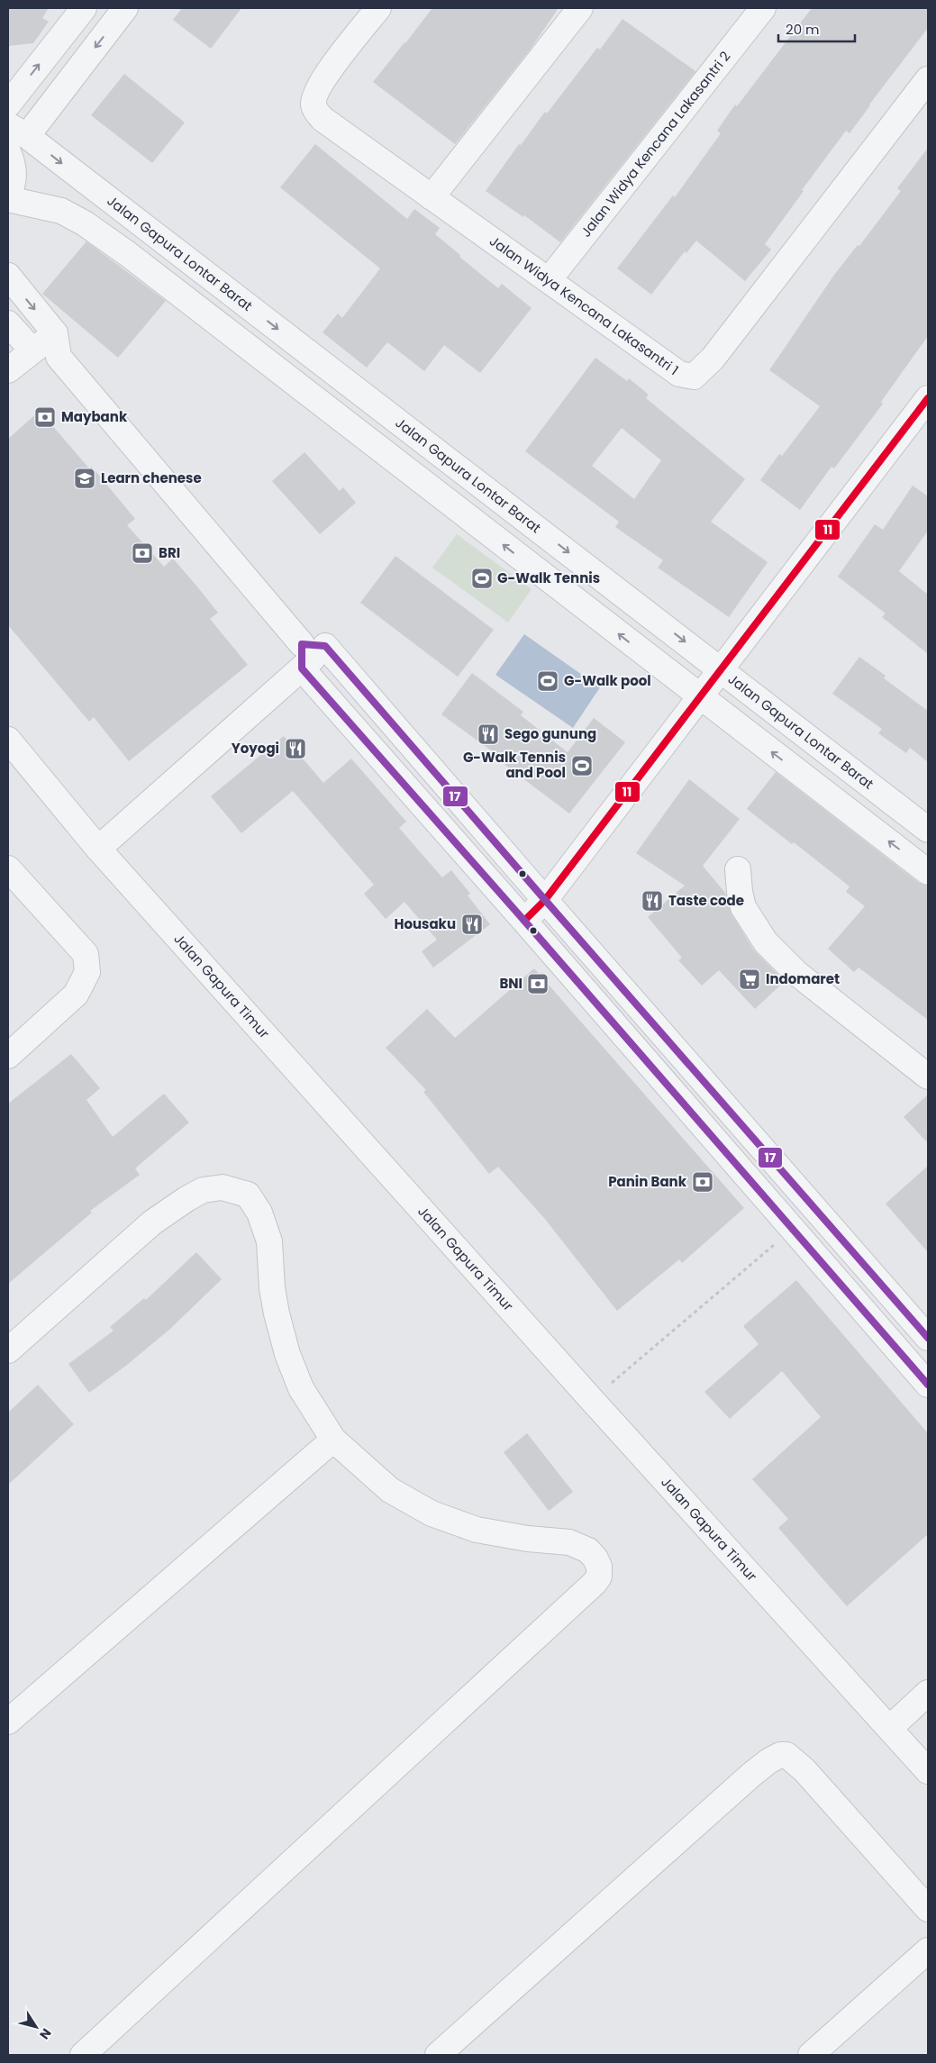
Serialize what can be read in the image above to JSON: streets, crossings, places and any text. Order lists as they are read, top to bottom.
{
  "streets": {
    "street": [
      "Jalan Widya Kencana Lakasantri 2",
      "Jalan Gapura Lontar Barat",
      "Jalan Widya Kencana Lakasantri 1",
      "Jalan Gapura Timur"
    ]
  },
  "crossings": [
    ["Jalan Widya Kencana Lakasantri 2", "Jalan Widya Kencana Lakasantri 1"]
  ],
  "places": {
    "bank": [
      "Maybank",
      "BRI",
      "BNI",
      "Panin Bank"
    ],
    "school or university": ["Learn chenese"],
    "sports": ["G-Walk Tennis", "G-Walk pool", "G-Walk Tennis and Pool"],
    "restaurant": [
      "Sego gunung",
      "Yoyogi",
      "Taste code",
      "Housaku"
    ],
    "supermarket": ["Indomaret"]
  },
  "lines": ["transit line 11", "transit line 17"],
  "scale_bar": "20 m",
  "north": "bottom right"
}
